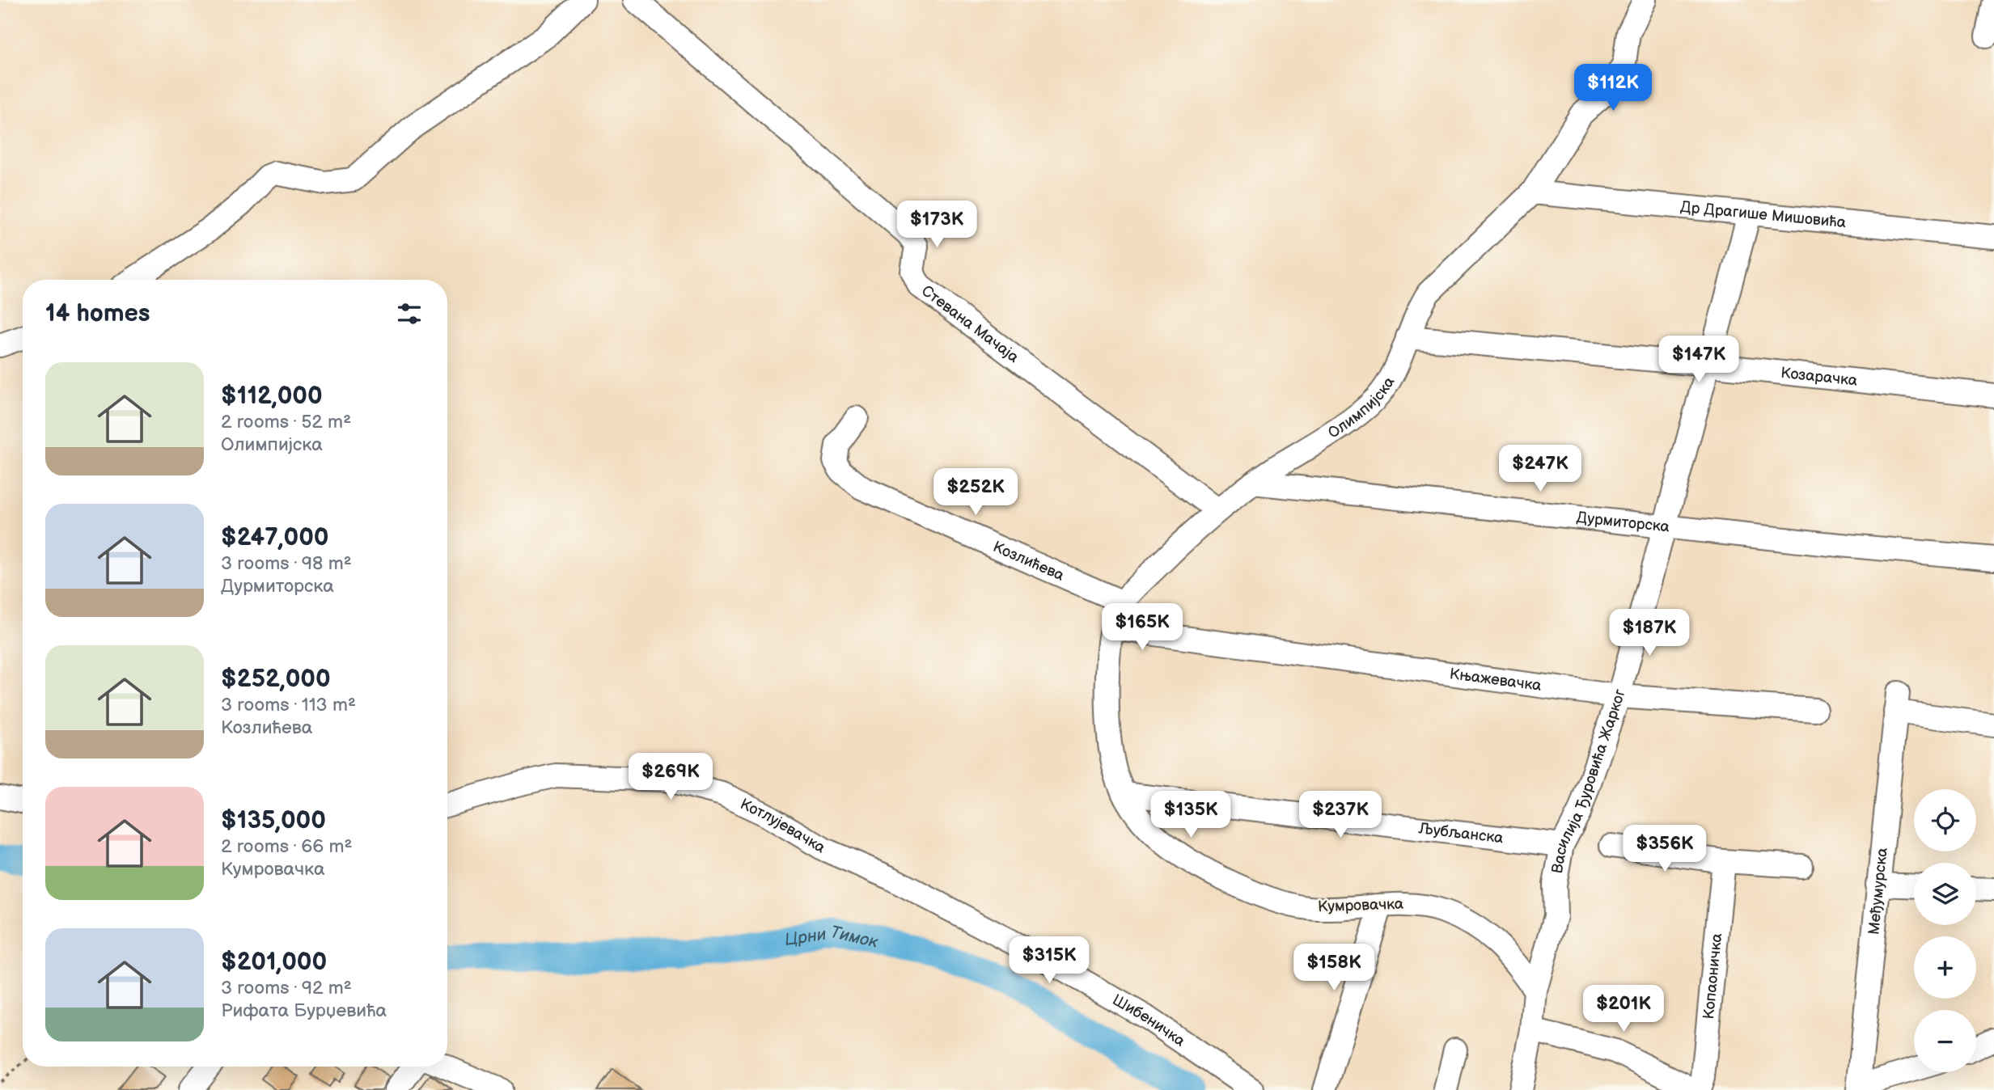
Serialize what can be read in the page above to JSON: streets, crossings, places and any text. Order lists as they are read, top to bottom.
{
  "streets": {
    "street": [
      "Др Драгише Мишовића",
      "Стевана Мачаја",
      "Козарачка",
      "Олимпијска",
      "Дурмиторска",
      "Козлићева",
      "Књажевачка",
      "Василија Ђуровића Жарког",
      "Котлујевачка",
      "Љубљанска",
      "Међумурска",
      "Кумровачка",
      "Копаоничка",
      "Шибеничка"
    ]
  },
  "crossings": [
    ["Др Драгише Мишовића", "Олимпијска"],
    ["Др Драгише Мишовића", "Василија Ђуровића Жарког"],
    ["Стевана Мачаја", "Олимпијска"],
    ["Козарачка", "Олимпијска"],
    ["Козарачка", "Василија Ђуровића Жарког"],
    ["Олимпијска", "Дурмиторска"],
    ["Олимпијска", "Козлићева"],
    ["Олимпијска", "Књажевачка"],
    ["Олимпијска", "Љубљанска"],
    ["Олимпијска", "Кумровачка"],
    ["Дурмиторска", "Василија Ђуровића Жарког"],
    ["Књажевачка", "Василија Ђуровића Жарког"],
    ["Василија Ђуровића Жарког", "Љубљанска"],
    ["Василија Ђуровића Жарког", "Кумровачка"],
    ["Котлујевачка", "Шибеничка"],
    ["Љубљанска", "Кумровачка"]
  ],
  "water": ["Црни Тимок"],
  "page": {
    "price": [
      "$112K",
      "$173K",
      "$147K",
      "$247K",
      "$252K",
      "$165K",
      "$187K",
      "$269K",
      "$135K",
      "$237K",
      "$356K",
      "$315K",
      "$158K",
      "$201K"
    ],
    "heading": "14 homes",
    "list": [
      {
        "name": "$112,000",
        "note": "2 rooms · 52 m² · Олимпијска"
      },
      {
        "name": "$247,000",
        "note": "3 rooms · 98 m² · Дурмиторска"
      },
      {
        "name": "$252,000",
        "note": "3 rooms · 113 m² · Козлићева"
      },
      {
        "name": "$135,000",
        "note": "2 rooms · 66 m² · Кумровачка"
      },
      {
        "name": "$201,000",
        "note": "3 rooms · 92 m² · Рифата Бурџевића"
      }
    ],
    "map_buttons": ["+", "−"]
  }
}
